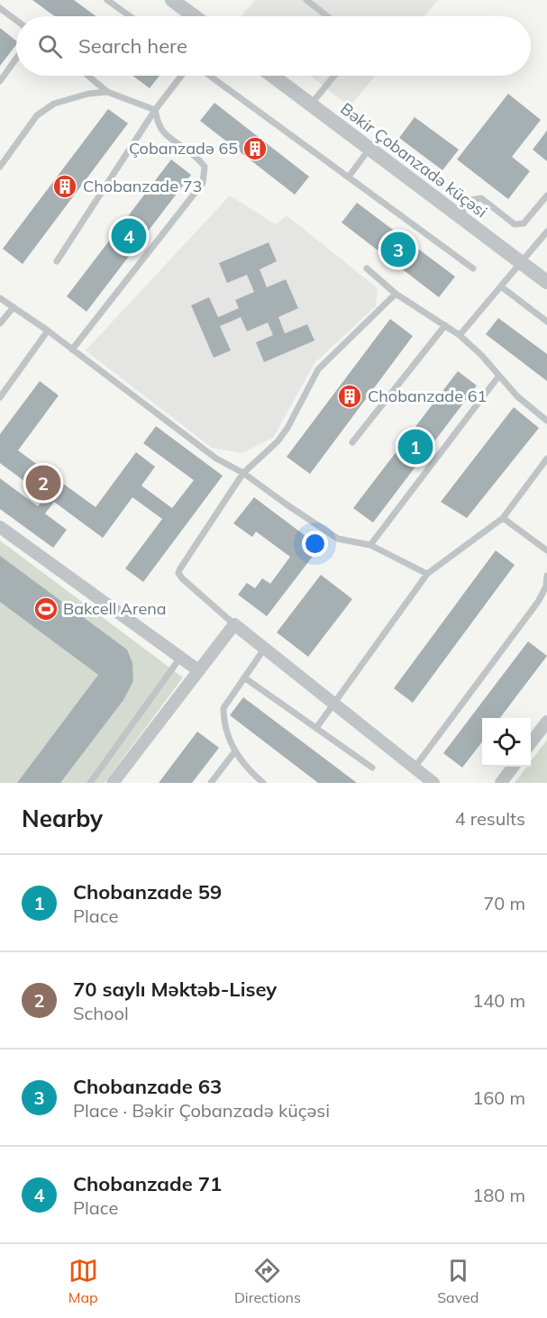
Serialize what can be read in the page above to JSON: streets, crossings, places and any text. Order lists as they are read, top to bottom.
{
  "streets": {
    "street": ["Bəkir Çobanzadə küçəsi"]
  },
  "places": {
    "building": ["Çobanzadə 65", "Chobanzade 73", "Chobanzade 61"],
    "sports": ["Bakcell Arena"]
  },
  "page": {
    "search": "Search here",
    "pins": [
      "4",
      "3",
      "1",
      "2"
    ],
    "heading": ["Nearby", "4 results"],
    "list": [
      {
        "mark": "1",
        "name": "Chobanzade 59",
        "note": "Place",
        "value": "70 m"
      },
      {
        "mark": "2",
        "name": "70 saylı Məktəb-Lisey",
        "note": "School",
        "value": "140 m"
      },
      {
        "mark": "3",
        "name": "Chobanzade 63",
        "note": "Place · Bəkir Çobanzadə küçəsi",
        "value": "160 m"
      },
      {
        "mark": "4",
        "name": "Chobanzade 71",
        "note": "Place",
        "value": "180 m"
      }
    ],
    "nav": ["Map", "Directions", "Saved"]
  }
}
